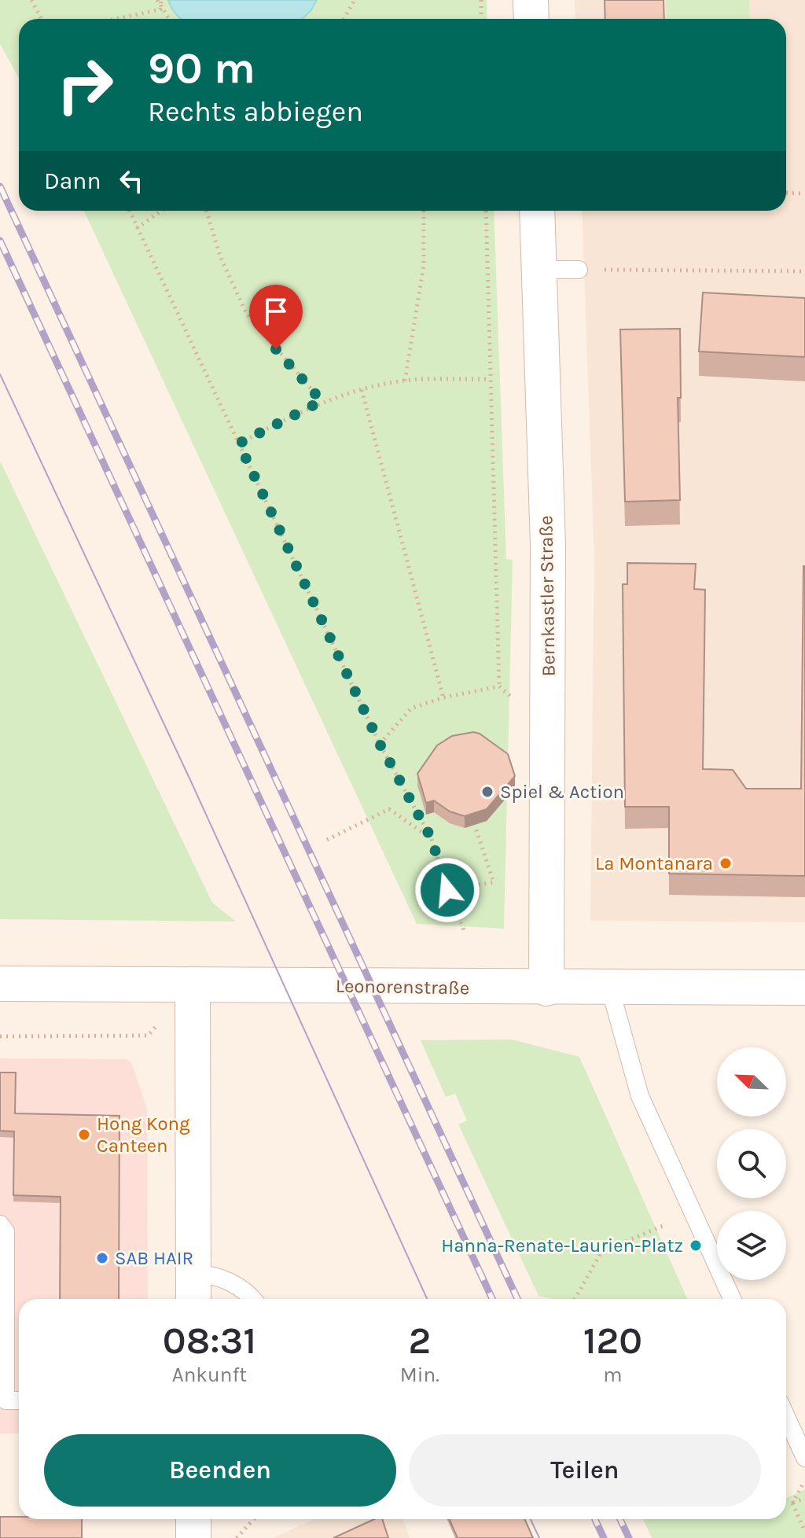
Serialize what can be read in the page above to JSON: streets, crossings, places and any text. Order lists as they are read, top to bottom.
{
  "streets": {
    "street": ["Bernkastler Straße", "Leonorenstraße"]
  },
  "crossings": [
    ["Bernkastler Straße", "Leonorenstraße"]
  ],
  "places": [
    "Spiel & Action",
    "La Montanara",
    "Hong Kong Canteen",
    "Hanna-Renate-Laurien-Platz",
    "SAB HAIR"
  ],
  "north": "top left",
  "page": {
    "turn": ["90 m", "Rechts abbiegen"],
    "then": "Dann",
    "eta": [
      "08:31",
      "Ankunft",
      "2",
      "Min.",
      "120",
      "m"
    ],
    "buttons": ["Beenden", "Teilen"]
  }
}
